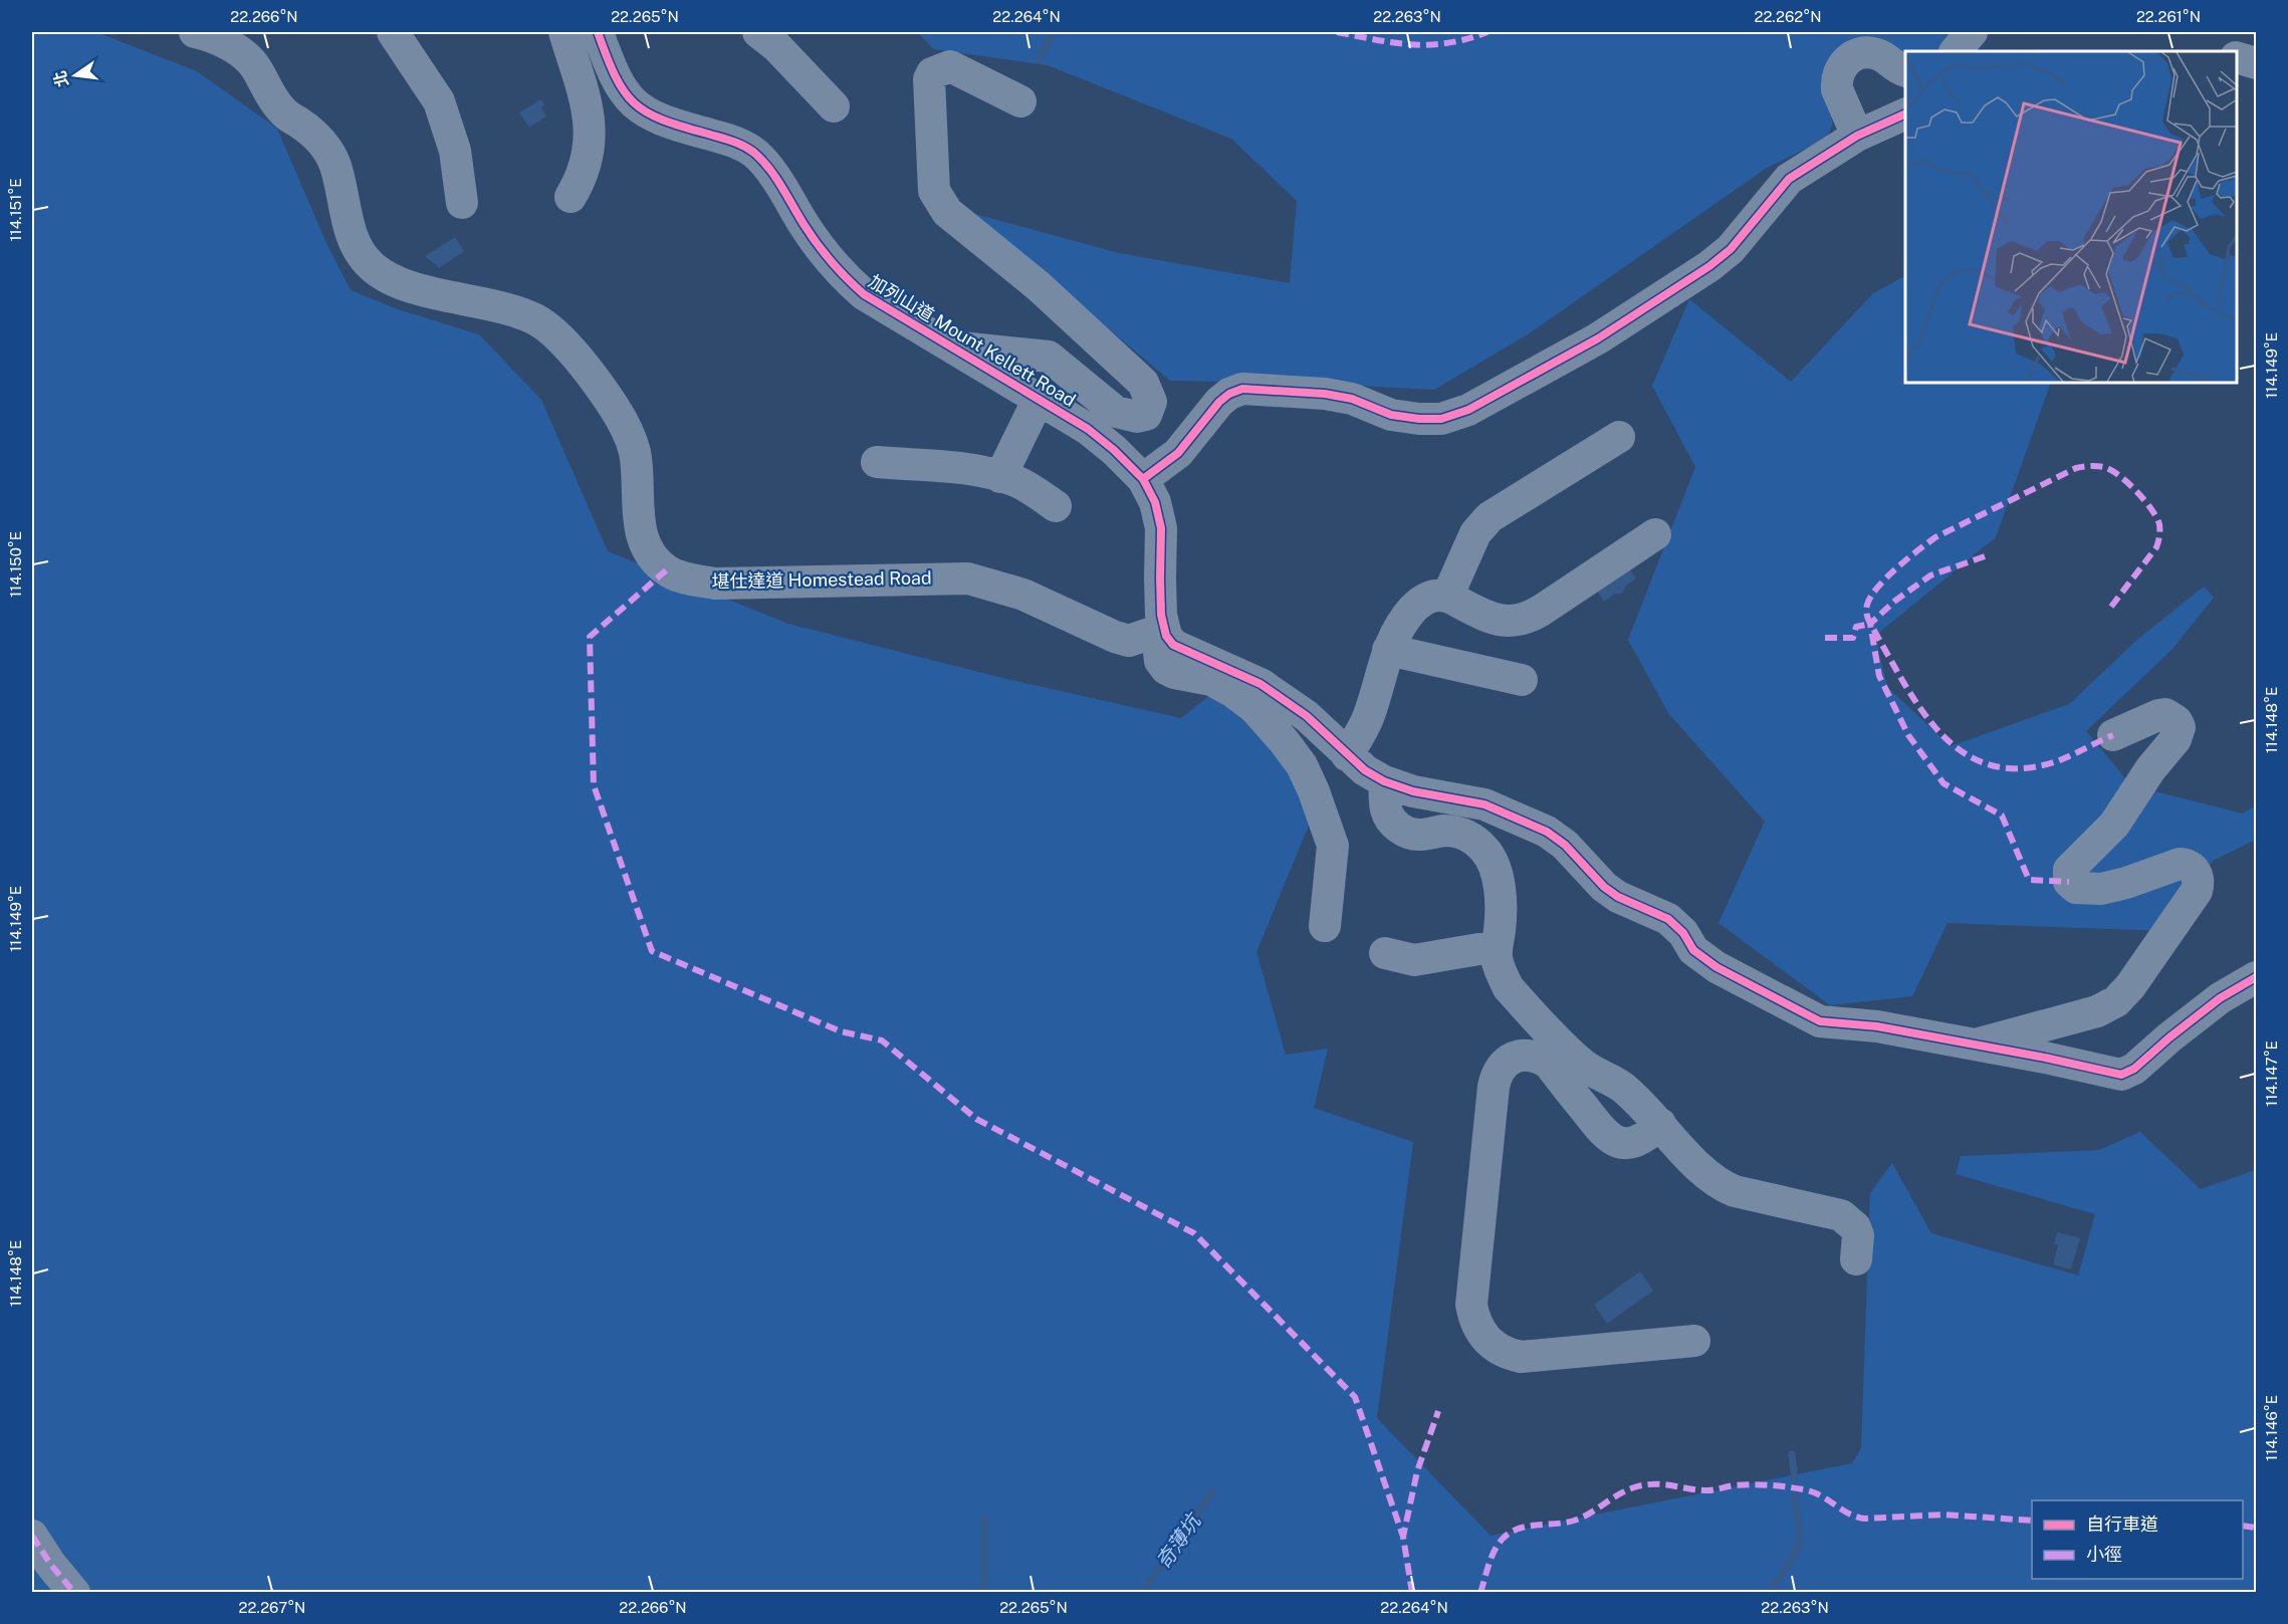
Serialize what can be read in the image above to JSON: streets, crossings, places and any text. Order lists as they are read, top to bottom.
{
  "streets": {
    "street": ["加列山道 Mount Kellett Road", "堪仕達道 Homestead Road"]
  },
  "crossings": [
    ["加列山道 Mount Kellett Road", "堪仕達道 Homestead Road"]
  ],
  "water": ["奇薄坑"],
  "legend": ["自行車道", "小徑"],
  "north": "left",
  "coordinates": [
    "22.266°N",
    "22.265°N",
    "22.264°N",
    "22.263°N",
    "22.262°N",
    "22.261°N",
    "114.151°E",
    "114.149°E",
    "114.150°E",
    "114.148°E",
    "114.147°E",
    "114.146°E",
    "22.267°N"
  ]
}
